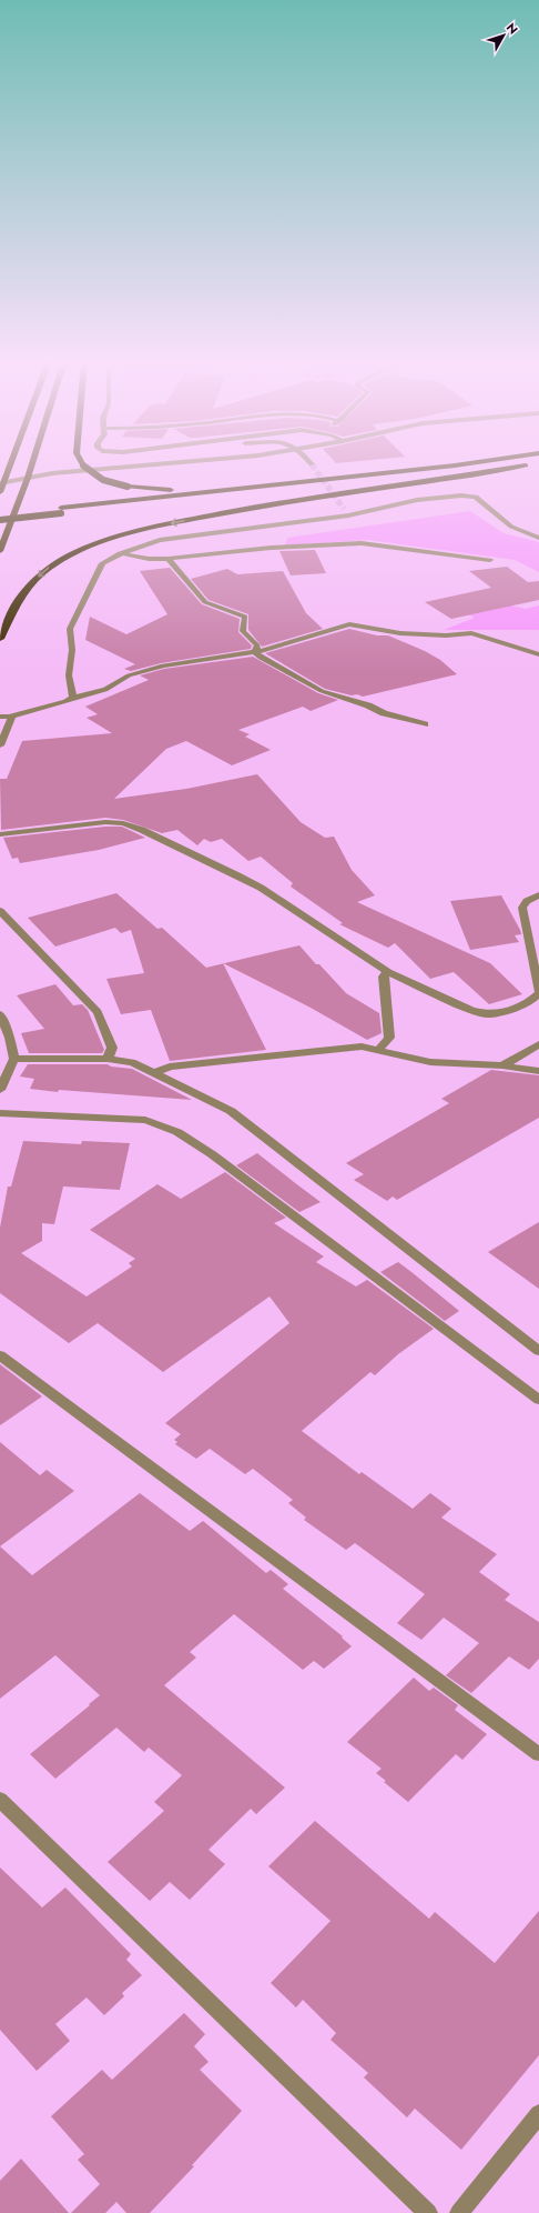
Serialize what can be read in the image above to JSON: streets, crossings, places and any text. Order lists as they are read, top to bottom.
{
  "north": "top right"
}
